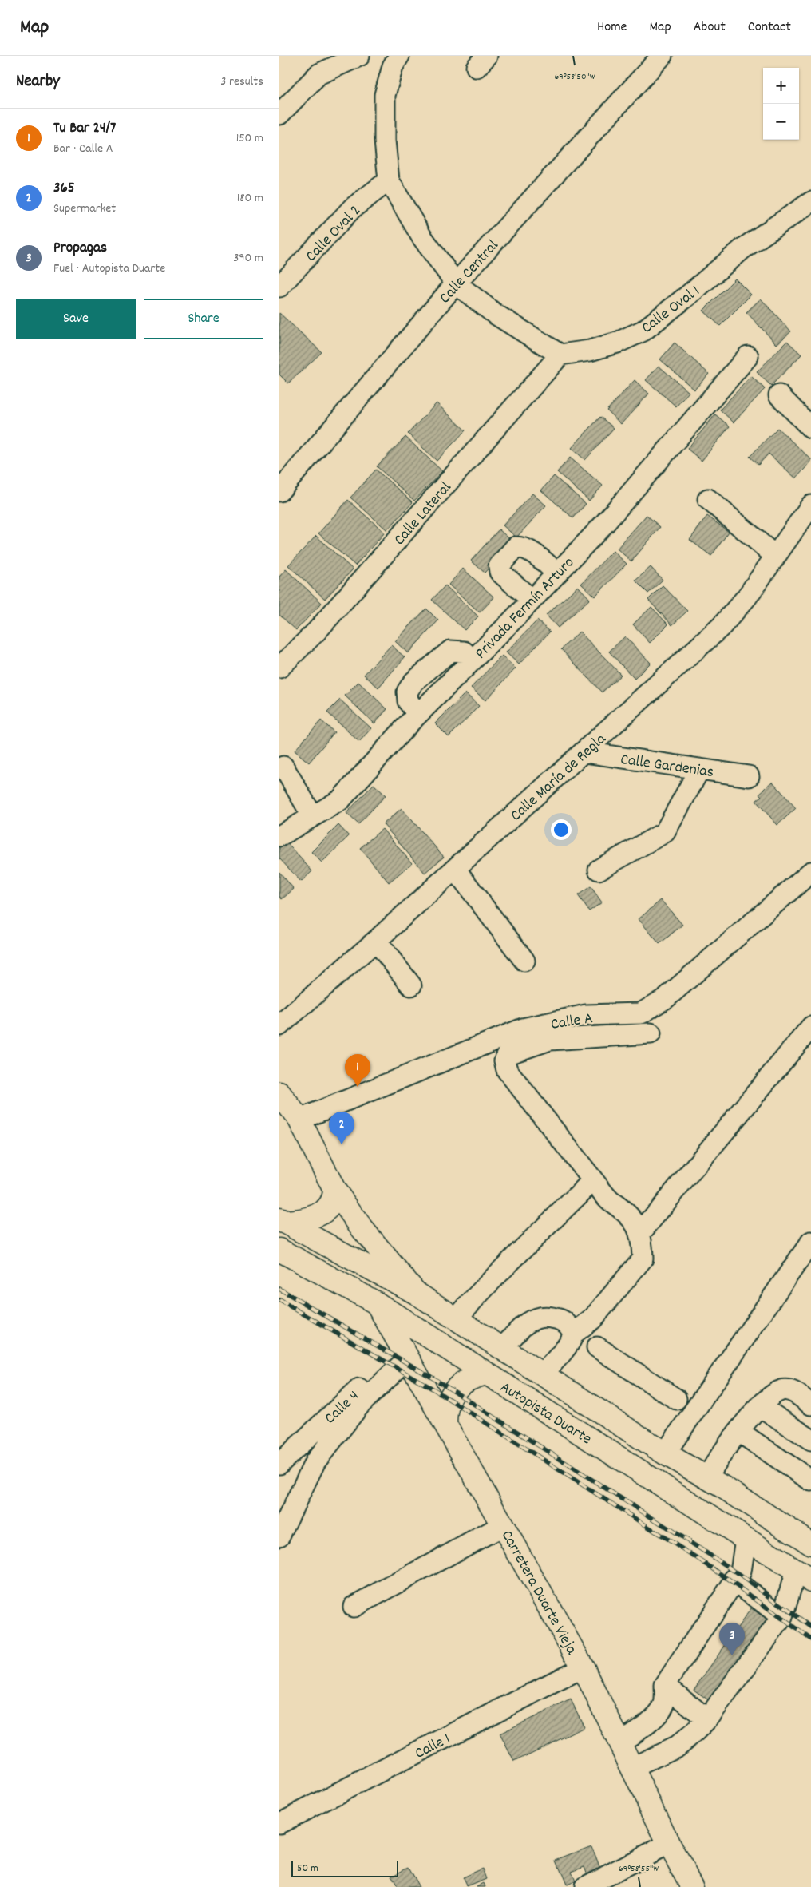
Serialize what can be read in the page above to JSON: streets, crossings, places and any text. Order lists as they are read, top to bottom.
{
  "streets": {
    "main road": ["Autopista Duarte", "Carretera Duarte Vieja"],
    "street": [
      "Calle Oval 2",
      "Calle Central",
      "Calle Oval 1",
      "Calle Lateral",
      "Privada Fermín Arturo",
      "Calle Gardenias",
      "Calle María de Regla",
      "Calle A",
      "Calle 4",
      "Calle 1"
    ]
  },
  "crossings": [
    ["Calle Oval 1", "Calle Lateral"],
    ["Calle Gardenias", "Calle María de Regla"],
    ["Calle 4", "Carretera Duarte Vieja"],
    ["Autopista Duarte", "Carretera Duarte Vieja"],
    ["Carretera Duarte Vieja", "Calle 1"]
  ],
  "scale_bar": "50 m",
  "page": {
    "header": "Map",
    "nav": [
      "Home",
      "Map",
      "About",
      "Contact"
    ],
    "heading": ["Nearby", "3 results"],
    "map_buttons": ["+", "−"],
    "list": [
      {
        "mark": "1",
        "name": "Tu Bar 24/7",
        "note": "Bar · Calle A",
        "value": "150 m"
      },
      {
        "mark": "2",
        "name": "365",
        "note": "Supermarket",
        "value": "180 m"
      },
      {
        "mark": "3",
        "name": "Propagas",
        "note": "Fuel · Autopista Duarte",
        "value": "390 m"
      }
    ],
    "buttons": ["Save", "Share"],
    "pins": ["1", "2", "3"],
    "scale": "50 m"
  },
  "coordinates": ["69°58'50\"W", "69°58'55\"W"]
}
